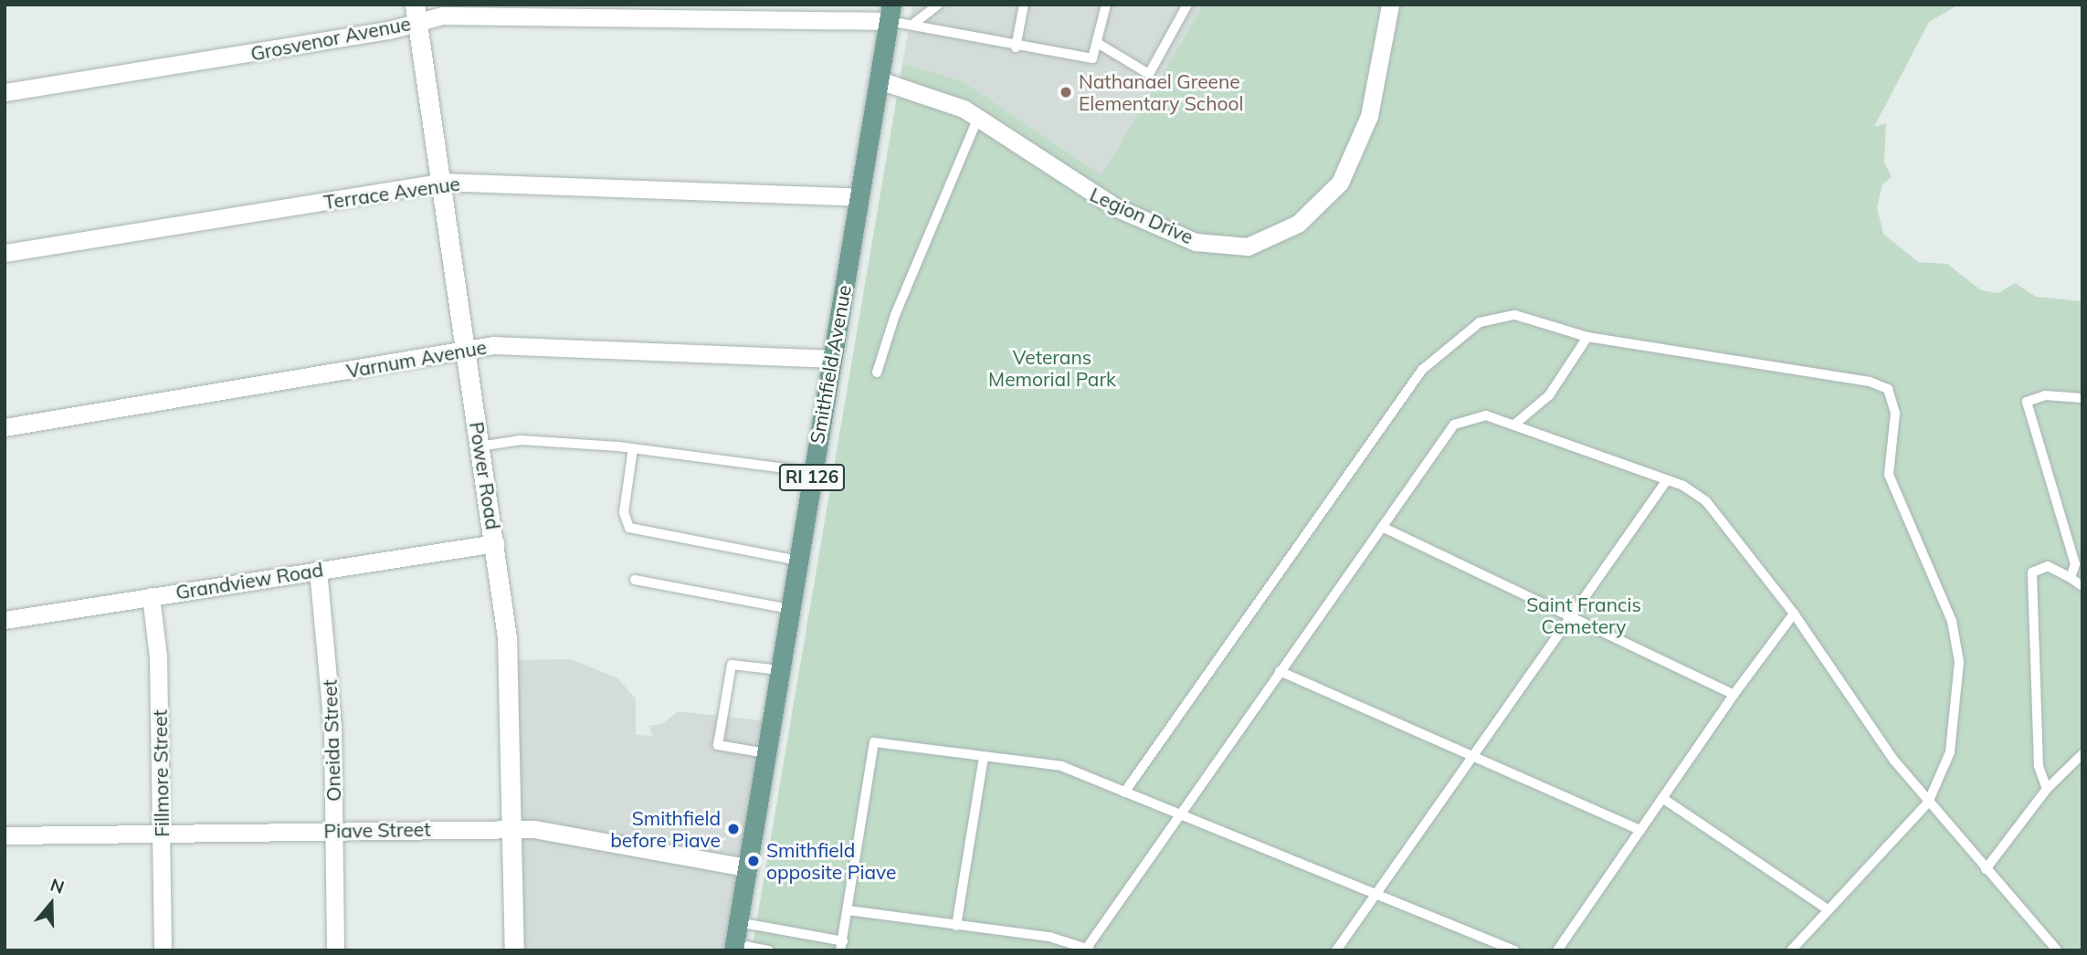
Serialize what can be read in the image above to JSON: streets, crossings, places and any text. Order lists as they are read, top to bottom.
{
  "streets": {
    "main road": ["Smithfield Avenue", "Power Road", "RI 126"],
    "street": [
      "Grosvenor Avenue",
      "Terrace Avenue",
      "Legion Drive",
      "Varnum Avenue",
      "Grandview Road",
      "Oneida Street",
      "Fillmore Street",
      "Piave Street"
    ]
  },
  "crossings": [
    ["Grosvenor Avenue", "Smithfield Avenue"],
    ["Grosvenor Avenue", "Power Road"],
    ["Terrace Avenue", "Smithfield Avenue"],
    ["Terrace Avenue", "Power Road"],
    ["Legion Drive", "Smithfield Avenue"],
    ["Varnum Avenue", "Smithfield Avenue"],
    ["Varnum Avenue", "Power Road"],
    ["Smithfield Avenue", "Piave Street"],
    ["Power Road", "Grandview Road"],
    ["Power Road", "Piave Street"],
    ["Grandview Road", "Oneida Street"],
    ["Grandview Road", "Fillmore Street"],
    ["Oneida Street", "Piave Street"],
    ["Fillmore Street", "Piave Street"]
  ],
  "parks": ["Veterans Memorial Park", "Saint Francis Cemetery"],
  "places": ["Nathanael Greene Elementary School", "Smithfield before Piave", "Smithfield opposite Piave"],
  "north": "top"
}
